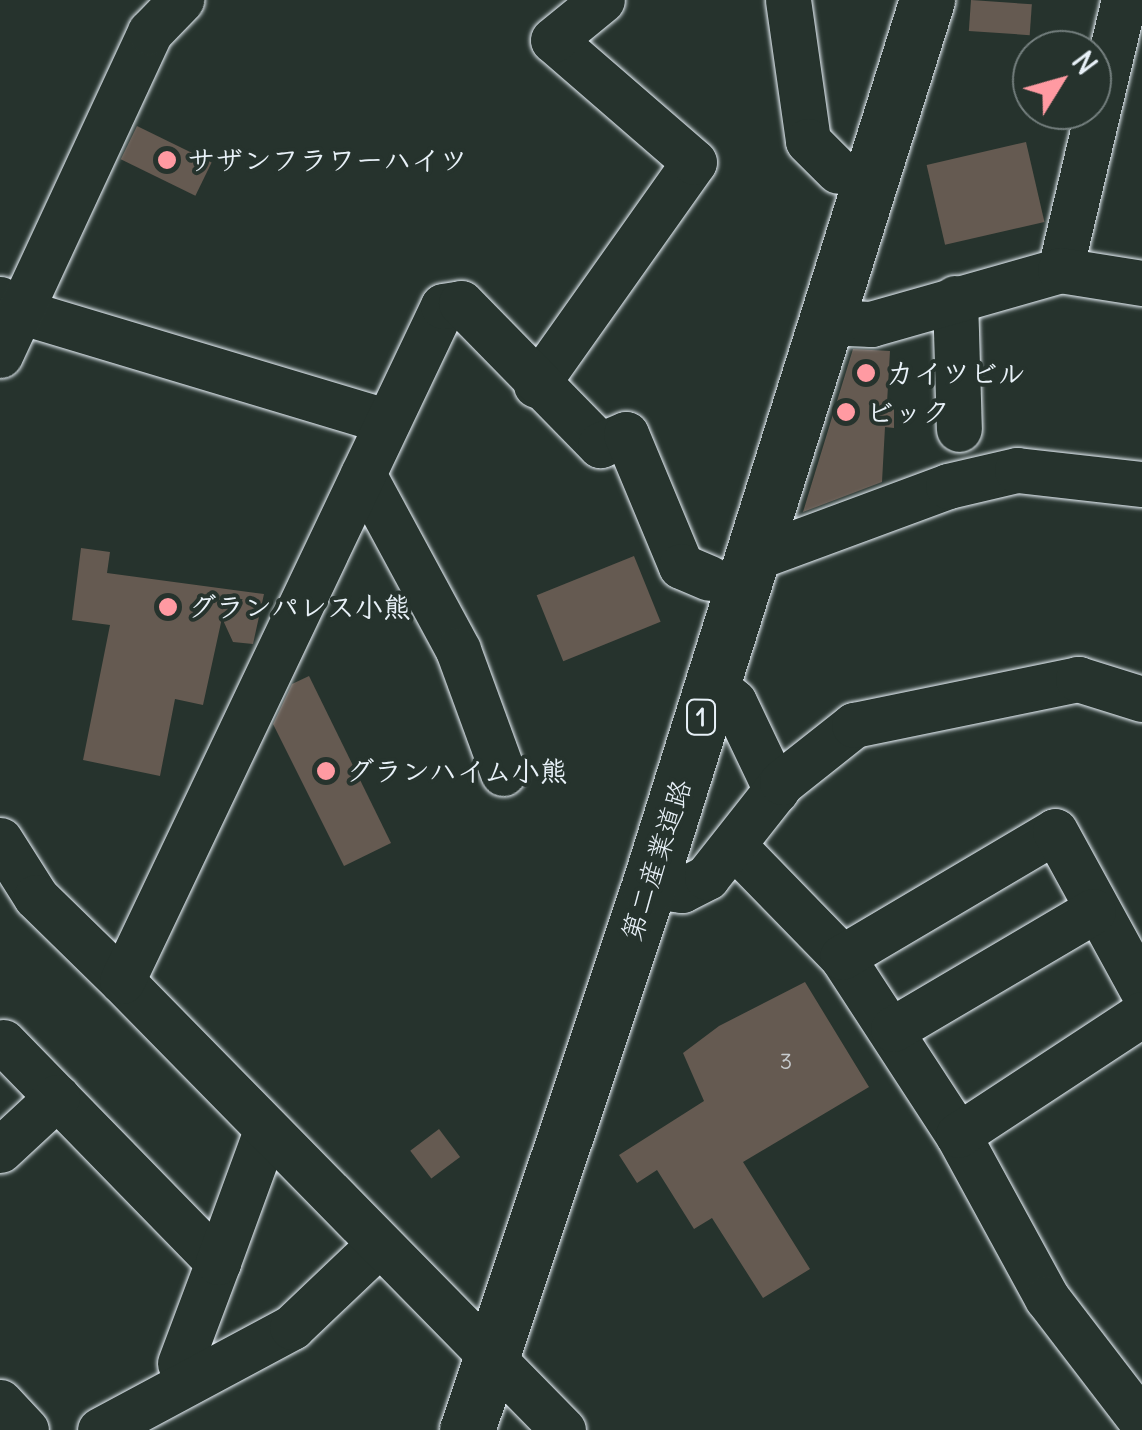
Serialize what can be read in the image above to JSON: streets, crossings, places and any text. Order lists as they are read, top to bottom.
{
  "streets": {
    "main road": ["1", "第二産業道路"]
  },
  "places": [
    "サザンフラワーハイツ",
    "カイツビル",
    "ビック",
    "グランパレス小熊",
    "グランハイム小熊"
  ],
  "house_numbers": ["3"],
  "north": "top right"
}
